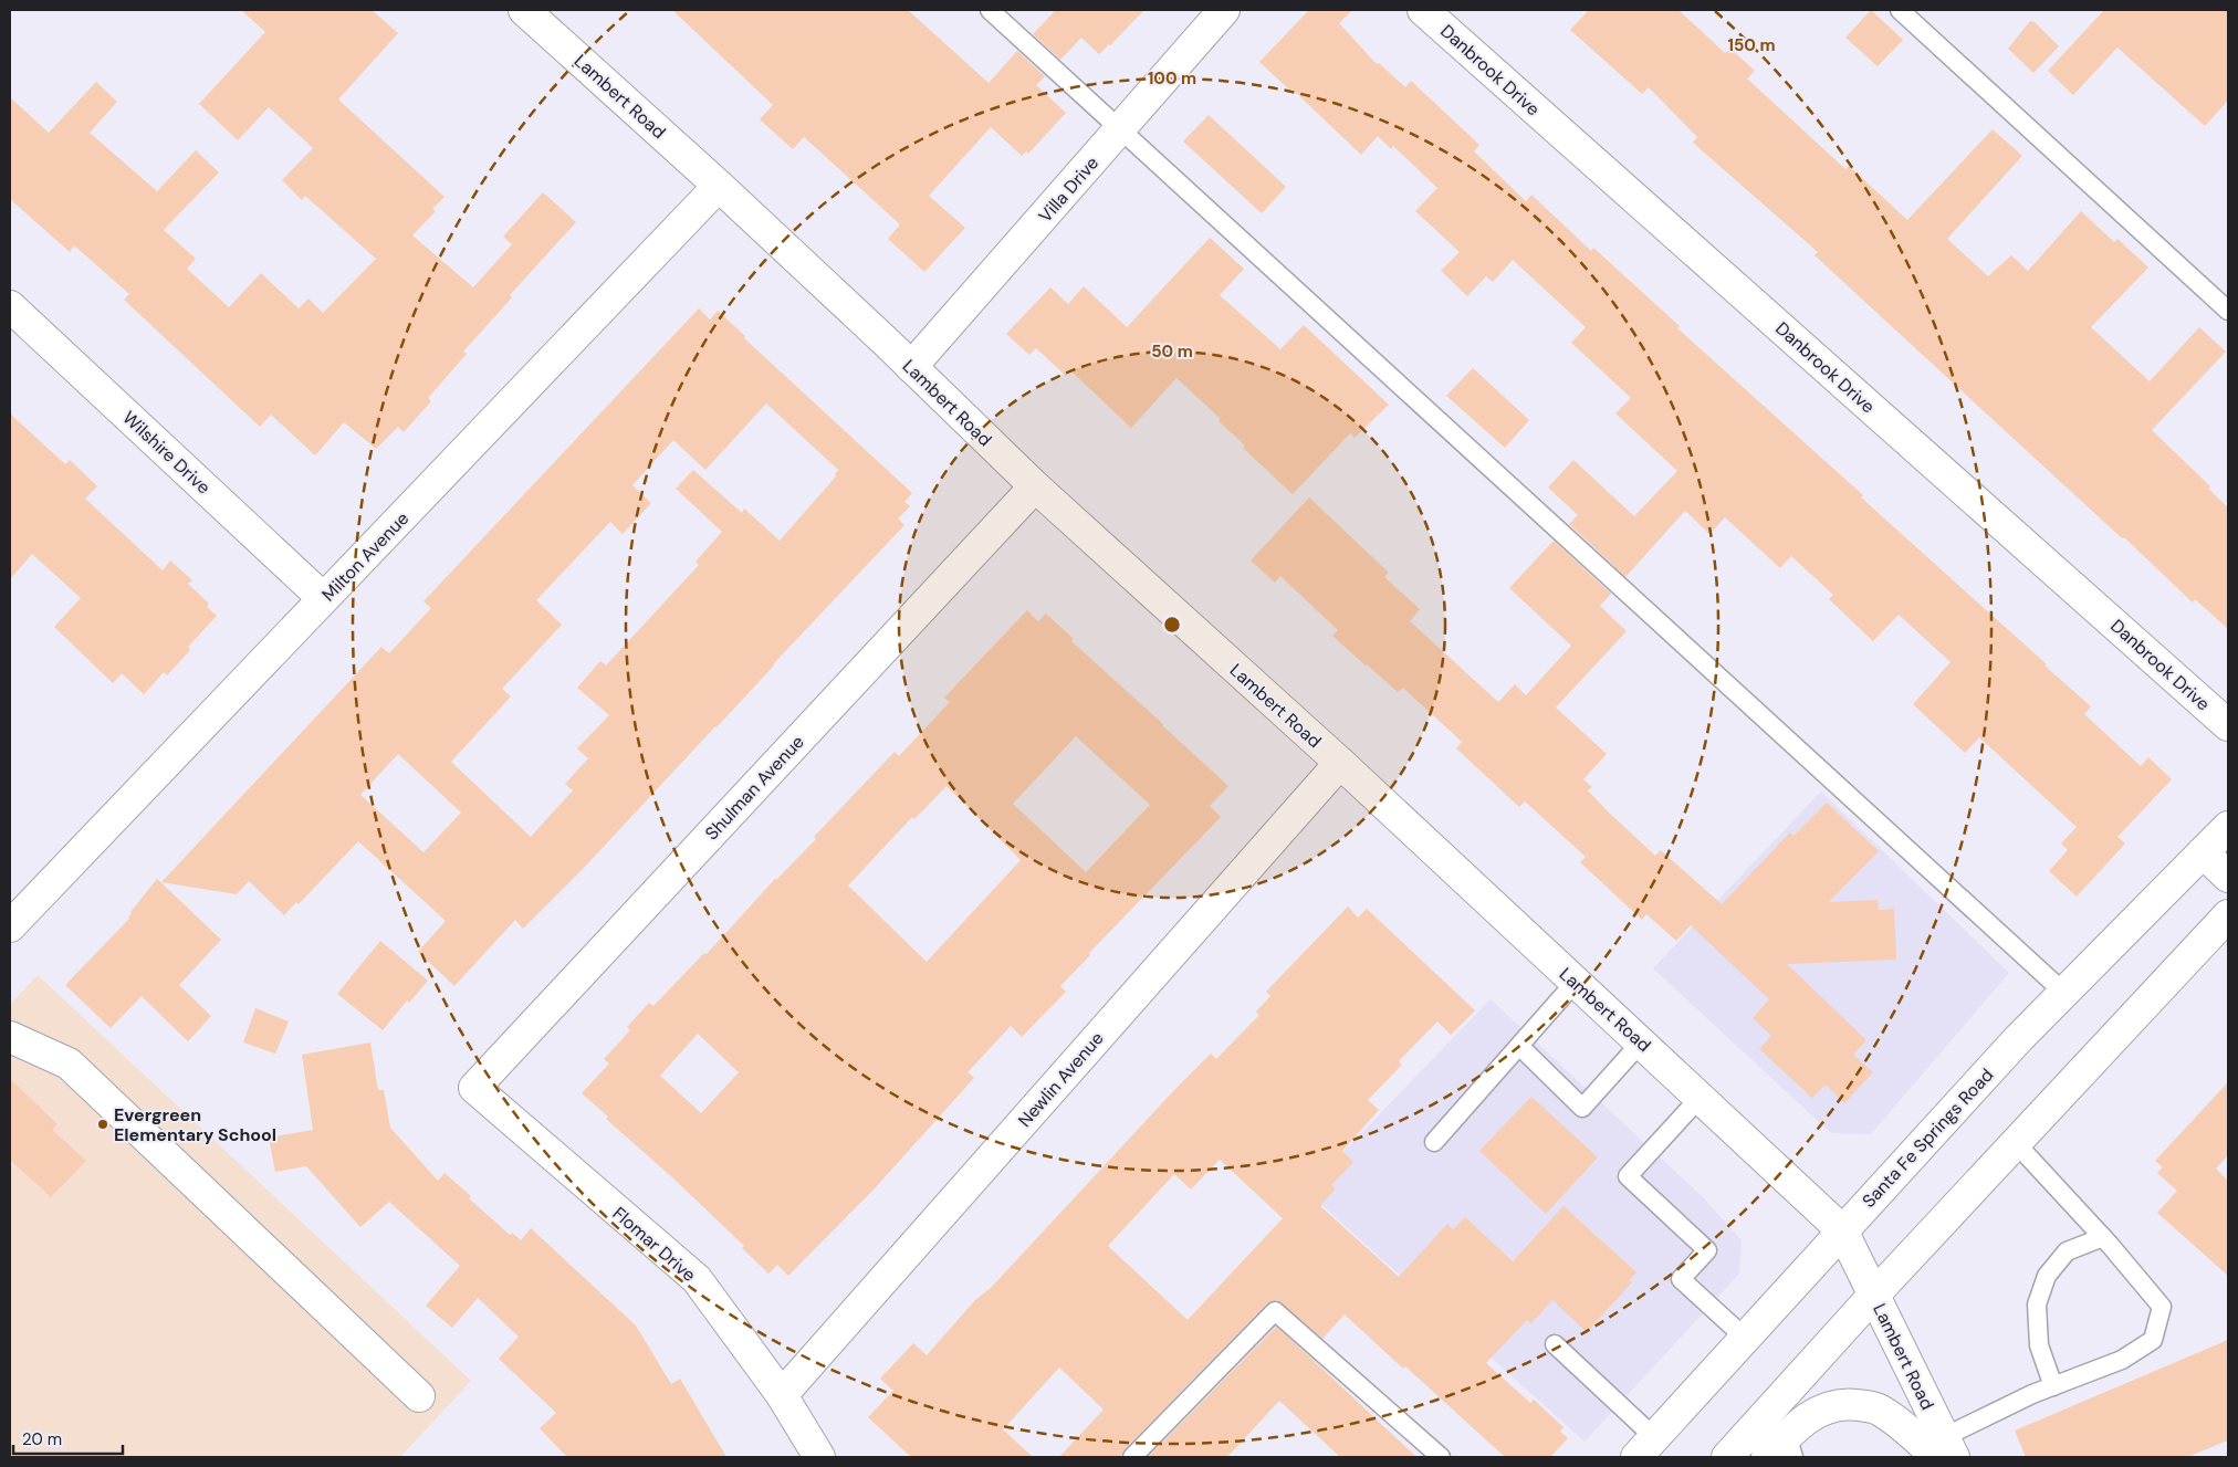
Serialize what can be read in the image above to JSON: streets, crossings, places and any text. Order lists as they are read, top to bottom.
{
  "streets": {
    "street": [
      "Danbrook Drive",
      "Lambert Road",
      "Villa Drive",
      "Wilshire Drive",
      "Milton Avenue",
      "Shulman Avenue",
      "Newlin Avenue",
      "Santa Fe Springs Road",
      "Flomar Drive"
    ]
  },
  "crossings": [
    ["Lambert Road", "Villa Drive"],
    ["Lambert Road", "Milton Avenue"],
    ["Lambert Road", "Shulman Avenue"],
    ["Lambert Road", "Newlin Avenue"],
    ["Lambert Road", "Santa Fe Springs Road"],
    ["Wilshire Drive", "Milton Avenue"],
    ["Shulman Avenue", "Flomar Drive"],
    ["Newlin Avenue", "Flomar Drive"]
  ],
  "places": ["Evergreen Elementary School"],
  "scale_bar": "20 m",
  "rings": ["150 m", "100 m", "50 m"]
}
